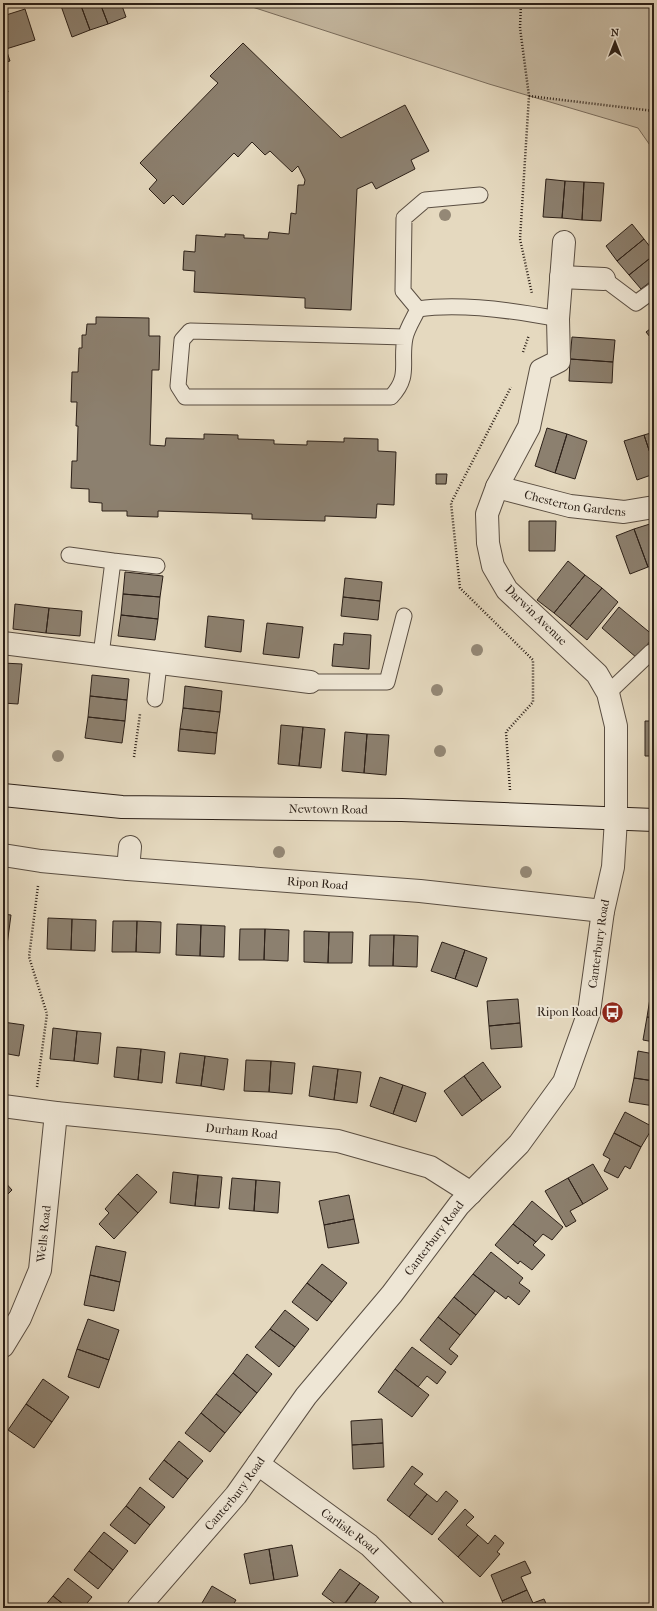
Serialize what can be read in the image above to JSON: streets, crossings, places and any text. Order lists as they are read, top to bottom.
{
  "streets": {
    "street": [
      "Chesterton Gardens",
      "Darwin Avenue",
      "Newtown Road",
      "Ripon Road",
      "Canterbury Road",
      "Durham Road",
      "Wells Road",
      "Carlisle Road"
    ]
  },
  "crossings": [
    ["Chesterton Gardens", "Darwin Avenue"],
    ["Darwin Avenue", "Newtown Road"],
    ["Darwin Avenue", "Canterbury Road"],
    ["Newtown Road", "Canterbury Road"],
    ["Ripon Road", "Canterbury Road"],
    ["Canterbury Road", "Durham Road"],
    ["Canterbury Road", "Carlisle Road"],
    ["Durham Road", "Wells Road"]
  ],
  "places": {
    "bus stop": ["Ripon Road"]
  },
  "north": "top"
}
